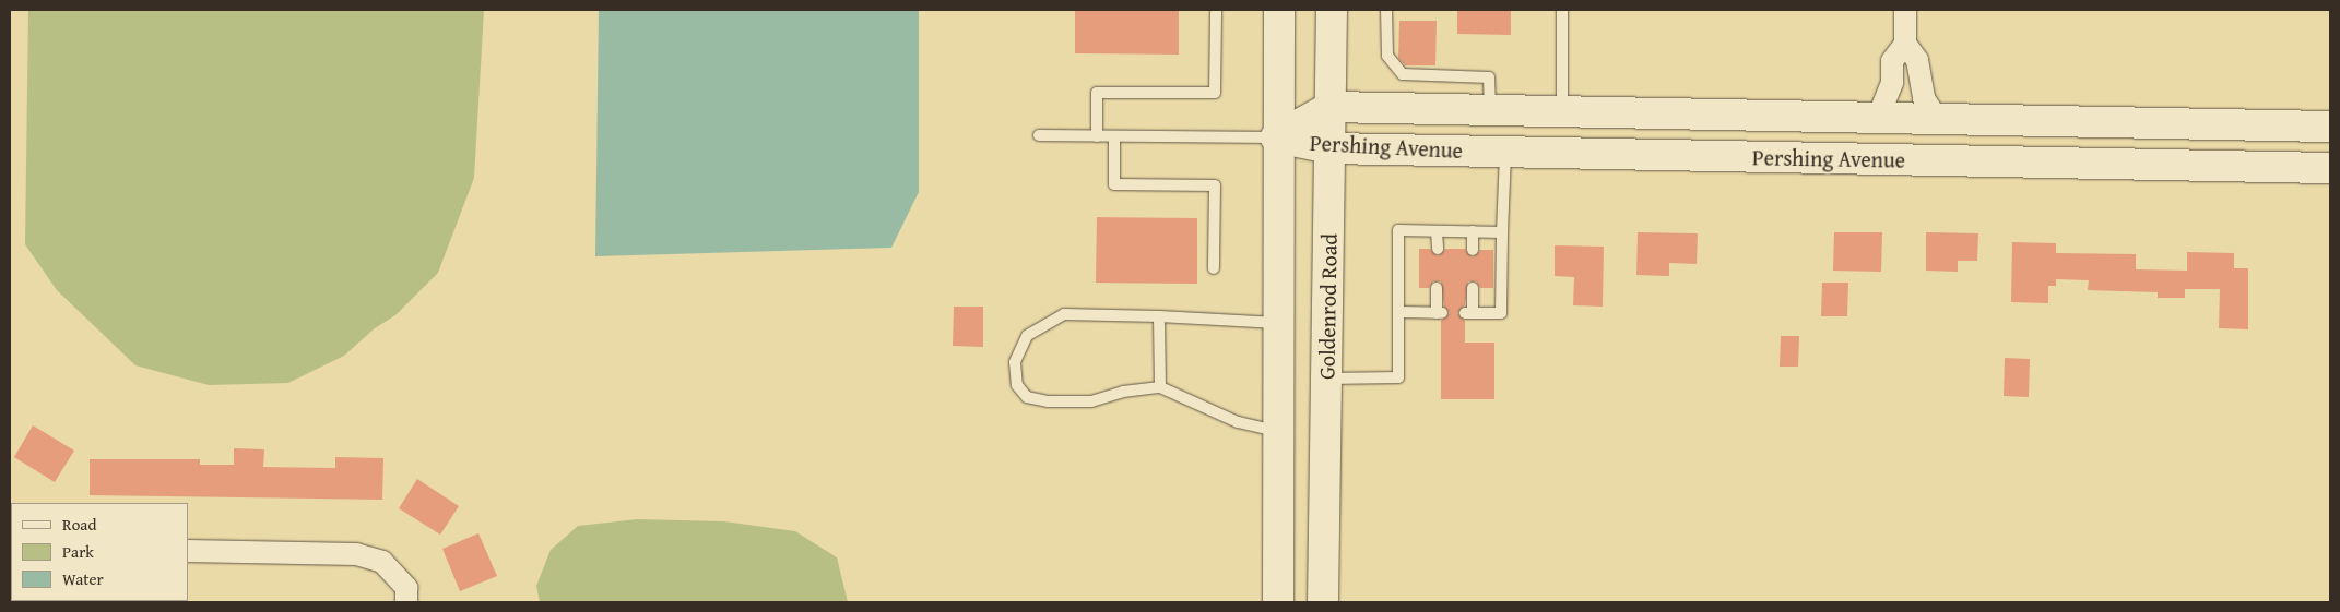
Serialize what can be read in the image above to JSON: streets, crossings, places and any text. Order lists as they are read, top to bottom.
{
  "streets": {
    "street": ["Pershing Avenue", "Goldenrod Road"]
  },
  "crossings": [
    ["Pershing Avenue", "Goldenrod Road"]
  ],
  "legend": ["Road", "Park", "Water"]
}
